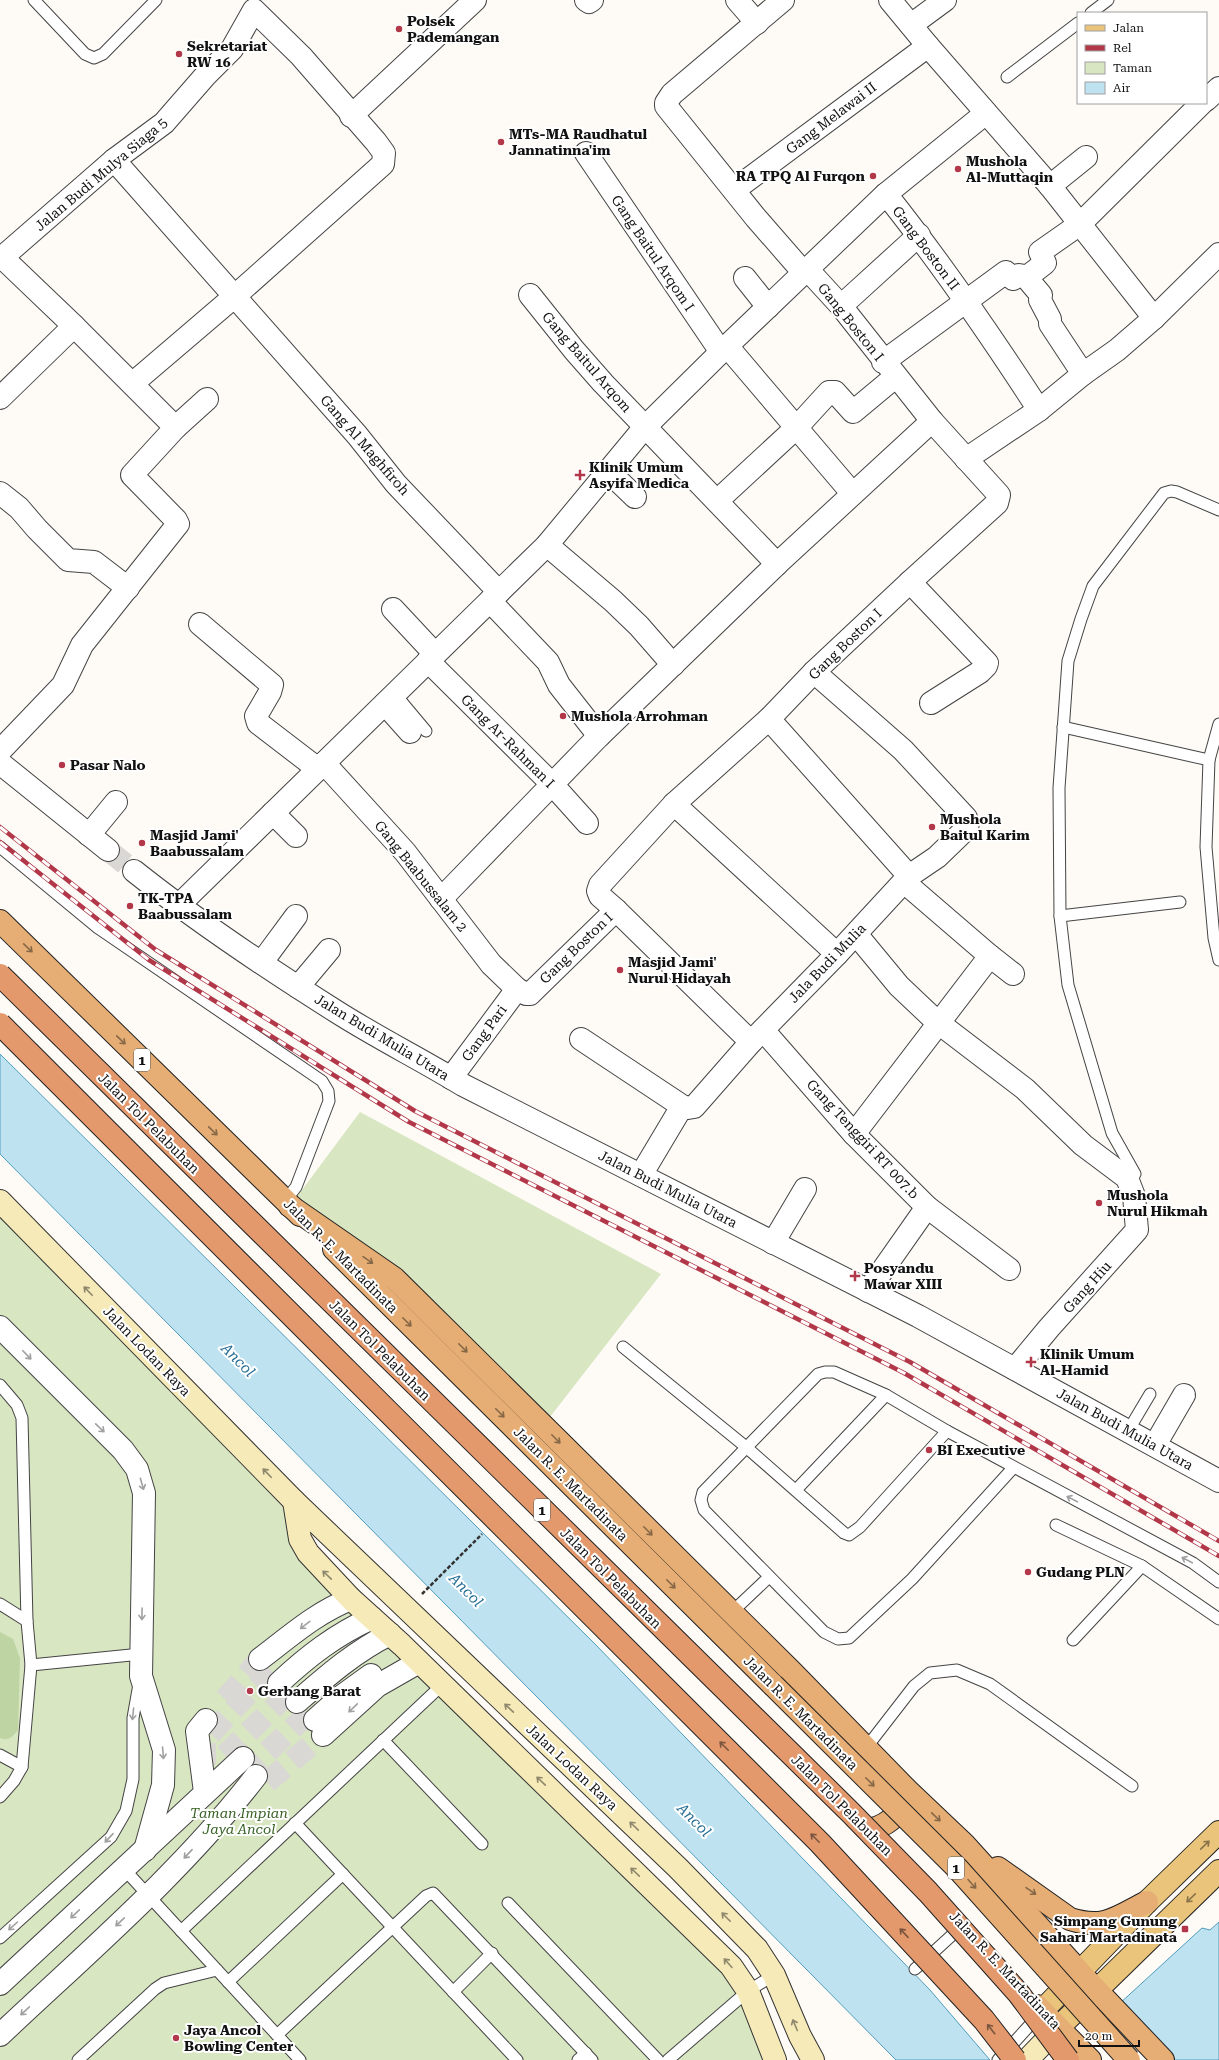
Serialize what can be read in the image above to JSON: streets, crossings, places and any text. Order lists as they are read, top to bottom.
{
  "streets": {
    "highway": ["1", "Jalan Tol Pelabuhan", "Jalan R. E. Martadinata"],
    "main road": ["Jalan Lodan Raya"],
    "street": [
      "Gang Melawai II",
      "Jalan Budi Mulya Siaga 5",
      "Gang Boston II",
      "Gang Baitul Arqom I",
      "Gang Boston I",
      "Gang Baitul Arqom",
      "Gang Al Maghfiroh",
      "Gang Ar-Rahman I",
      "Gang Baabussalam 2",
      "Jala Budi Mulia",
      "Gang Pari",
      "Jalan Budi Mulia Utara",
      "Gang Tenggiri RT 007.b",
      "Gang Hiu"
    ]
  },
  "crossings": [
    ["Gang Melawai II", "Gang Boston I"],
    ["Jalan Budi Mulya Siaga 5", "Gang Al Maghfiroh"],
    ["Gang Boston I", "Gang Baabussalam 2"],
    ["Gang Boston I", "Jala Budi Mulia"],
    ["Gang Boston I", "Gang Pari"],
    ["Gang Boston I", "Gang Tenggiri RT 007.b"],
    ["Gang Baabussalam 2", "Gang Pari"],
    ["Jala Budi Mulia", "Gang Tenggiri RT 007.b"],
    ["Jala Budi Mulia", "Gang Hiu"],
    ["Gang Pari", "Jalan Budi Mulia Utara"],
    ["Jalan Budi Mulia Utara", "Gang Hiu"],
    ["Jalan Tol Pelabuhan", "Jalan R. E. Martadinata"]
  ],
  "water": ["Ancol"],
  "parks": ["Taman Impian Jaya Ancol"],
  "places": {
    "other": [
      "Polsek Pademangan",
      "Sekretariat RW 16",
      "MTs-MA Raudhatul Jannatinna'im",
      "Mushola Al-Muttaqin",
      "RA TPQ Al Furqon",
      "Mushola Arrohman",
      "Pasar Nalo",
      "Mushola Baitul Karim",
      "Masjid Jami' Baabussalam",
      "TK-TPA Baabussalam",
      "Masjid Jami' Nurul Hidayah",
      "Mushola Nurul Hikmah",
      "BI Executive",
      "Gudang PLN",
      "Gerbang Barat",
      "Jaya Ancol Bowling Center"
    ],
    "health": ["Klinik Umum Asyifa Medica", "Posyandu Mawar XIII", "Klinik Umum Al-Hamid"],
    "transit": ["Simpang Gunung Sahari Martadinata"]
  },
  "legend": [
    "Jalan",
    "Rel",
    "Taman",
    "Air"
  ],
  "scale_bar": "20 m"
}
